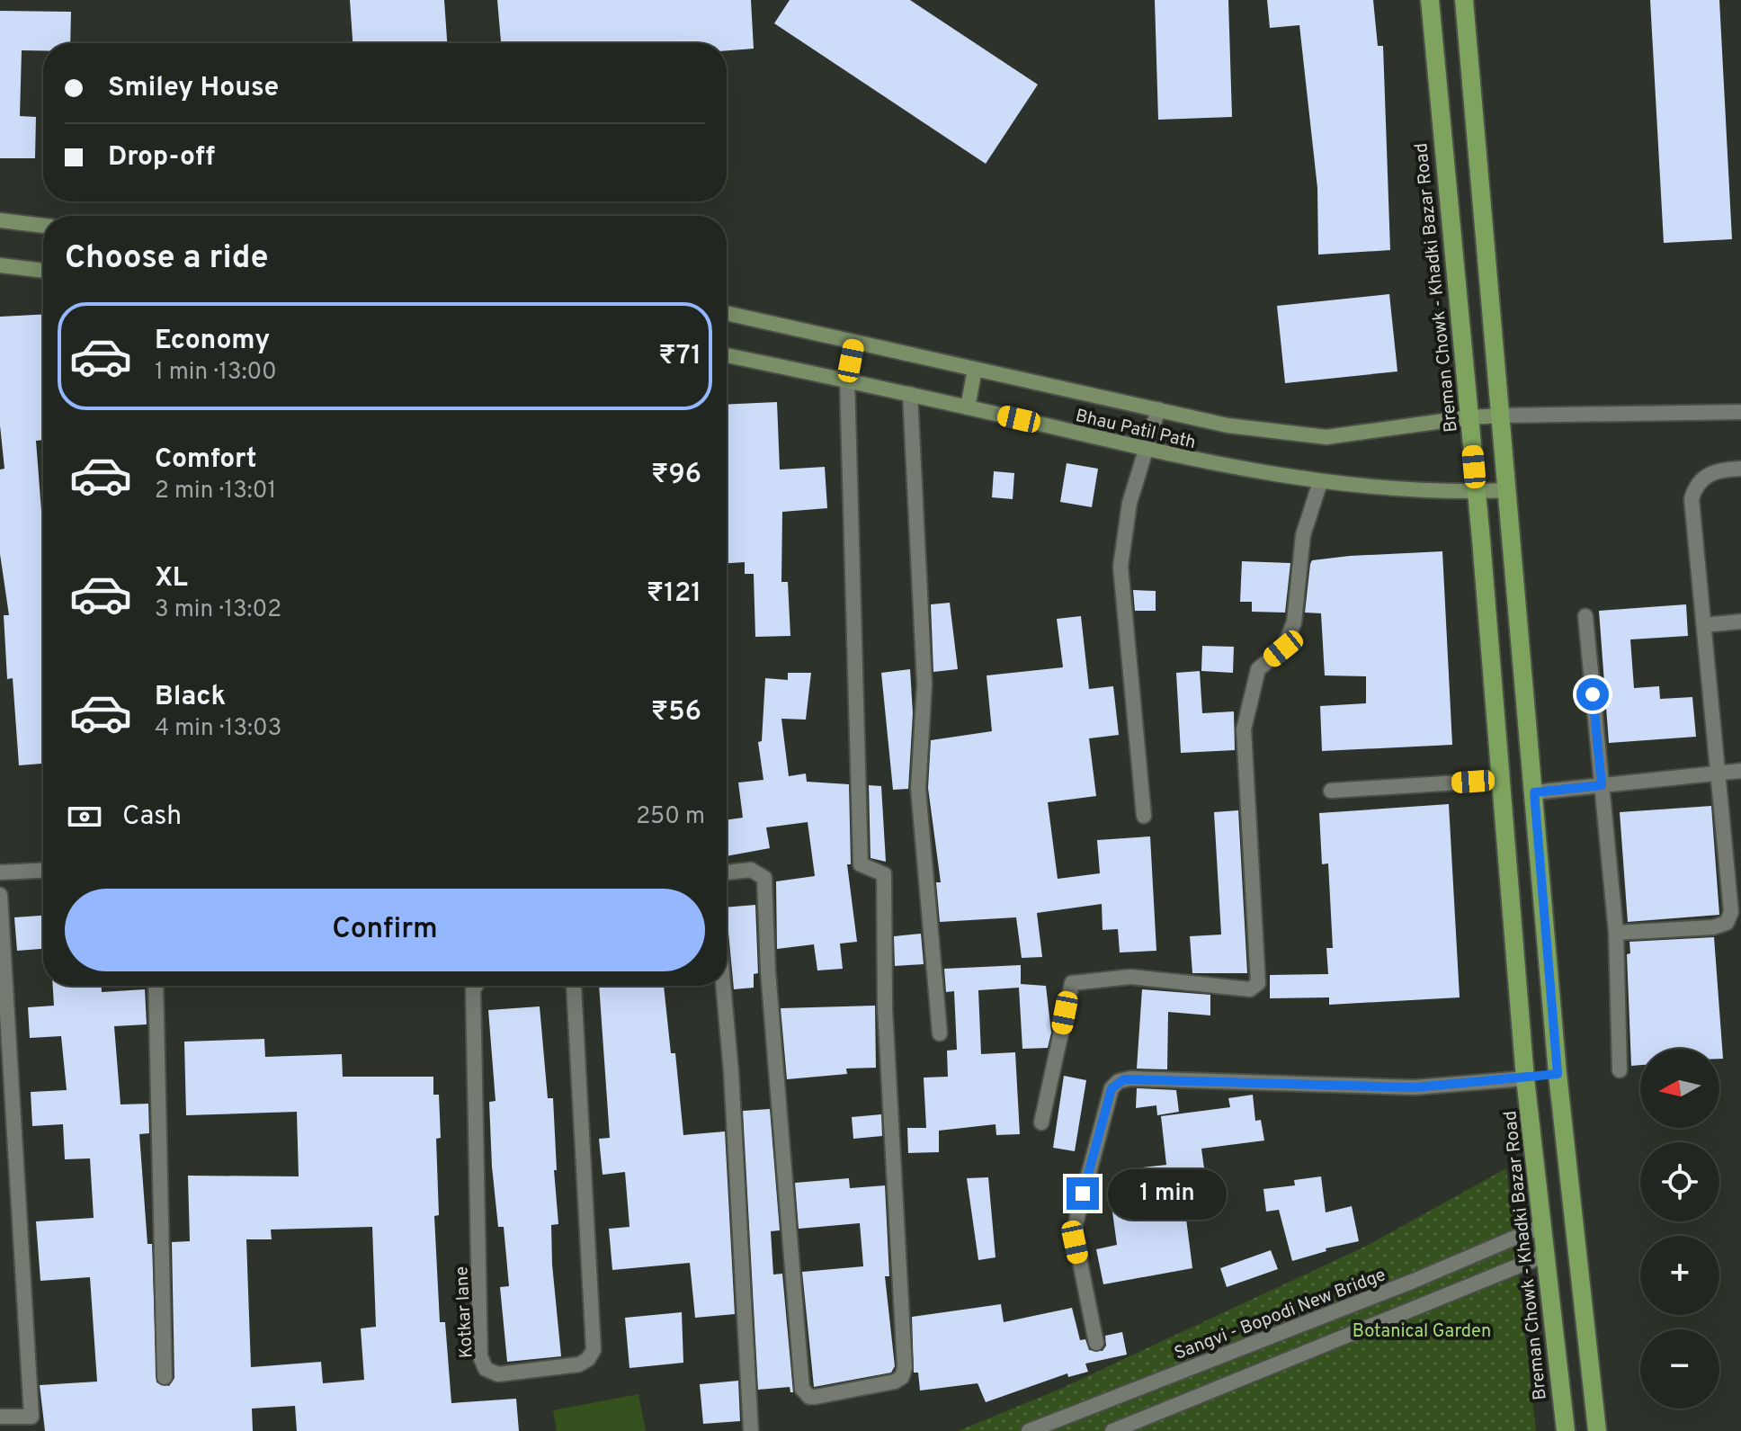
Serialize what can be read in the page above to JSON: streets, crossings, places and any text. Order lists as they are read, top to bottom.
{
  "streets": {
    "main road": ["Breman Chowk - Khadki Bazar Road", "Bhau Patil Path"],
    "street": ["Kotkar lane", "Sangvi - Bopodi New Bridge"]
  },
  "crossings": [
    ["Breman Chowk - Khadki Bazar Road", "Bhau Patil Path"],
    ["Breman Chowk - Khadki Bazar Road", "Sangvi - Bopodi New Bridge"]
  ],
  "parks": ["Botanical Garden"],
  "north": "left",
  "page": {
    "banner": ["Smiley House", "Drop-off"],
    "heading": "Choose a ride",
    "list": [
      {
        "name": "Economy",
        "note": "1 min · 13:00",
        "value": "₹71"
      },
      {
        "name": "Comfort",
        "note": "2 min · 13:01",
        "value": "₹96"
      },
      {
        "name": "XL",
        "note": "3 min · 13:02",
        "value": "₹121"
      },
      {
        "name": "Black",
        "note": "4 min · 13:03",
        "value": "₹56"
      }
    ],
    "pay": ["Cash", "250 m"],
    "buttons": "Confirm",
    "map_buttons": ["+", "−"],
    "bubble": "1 min"
  }
}
